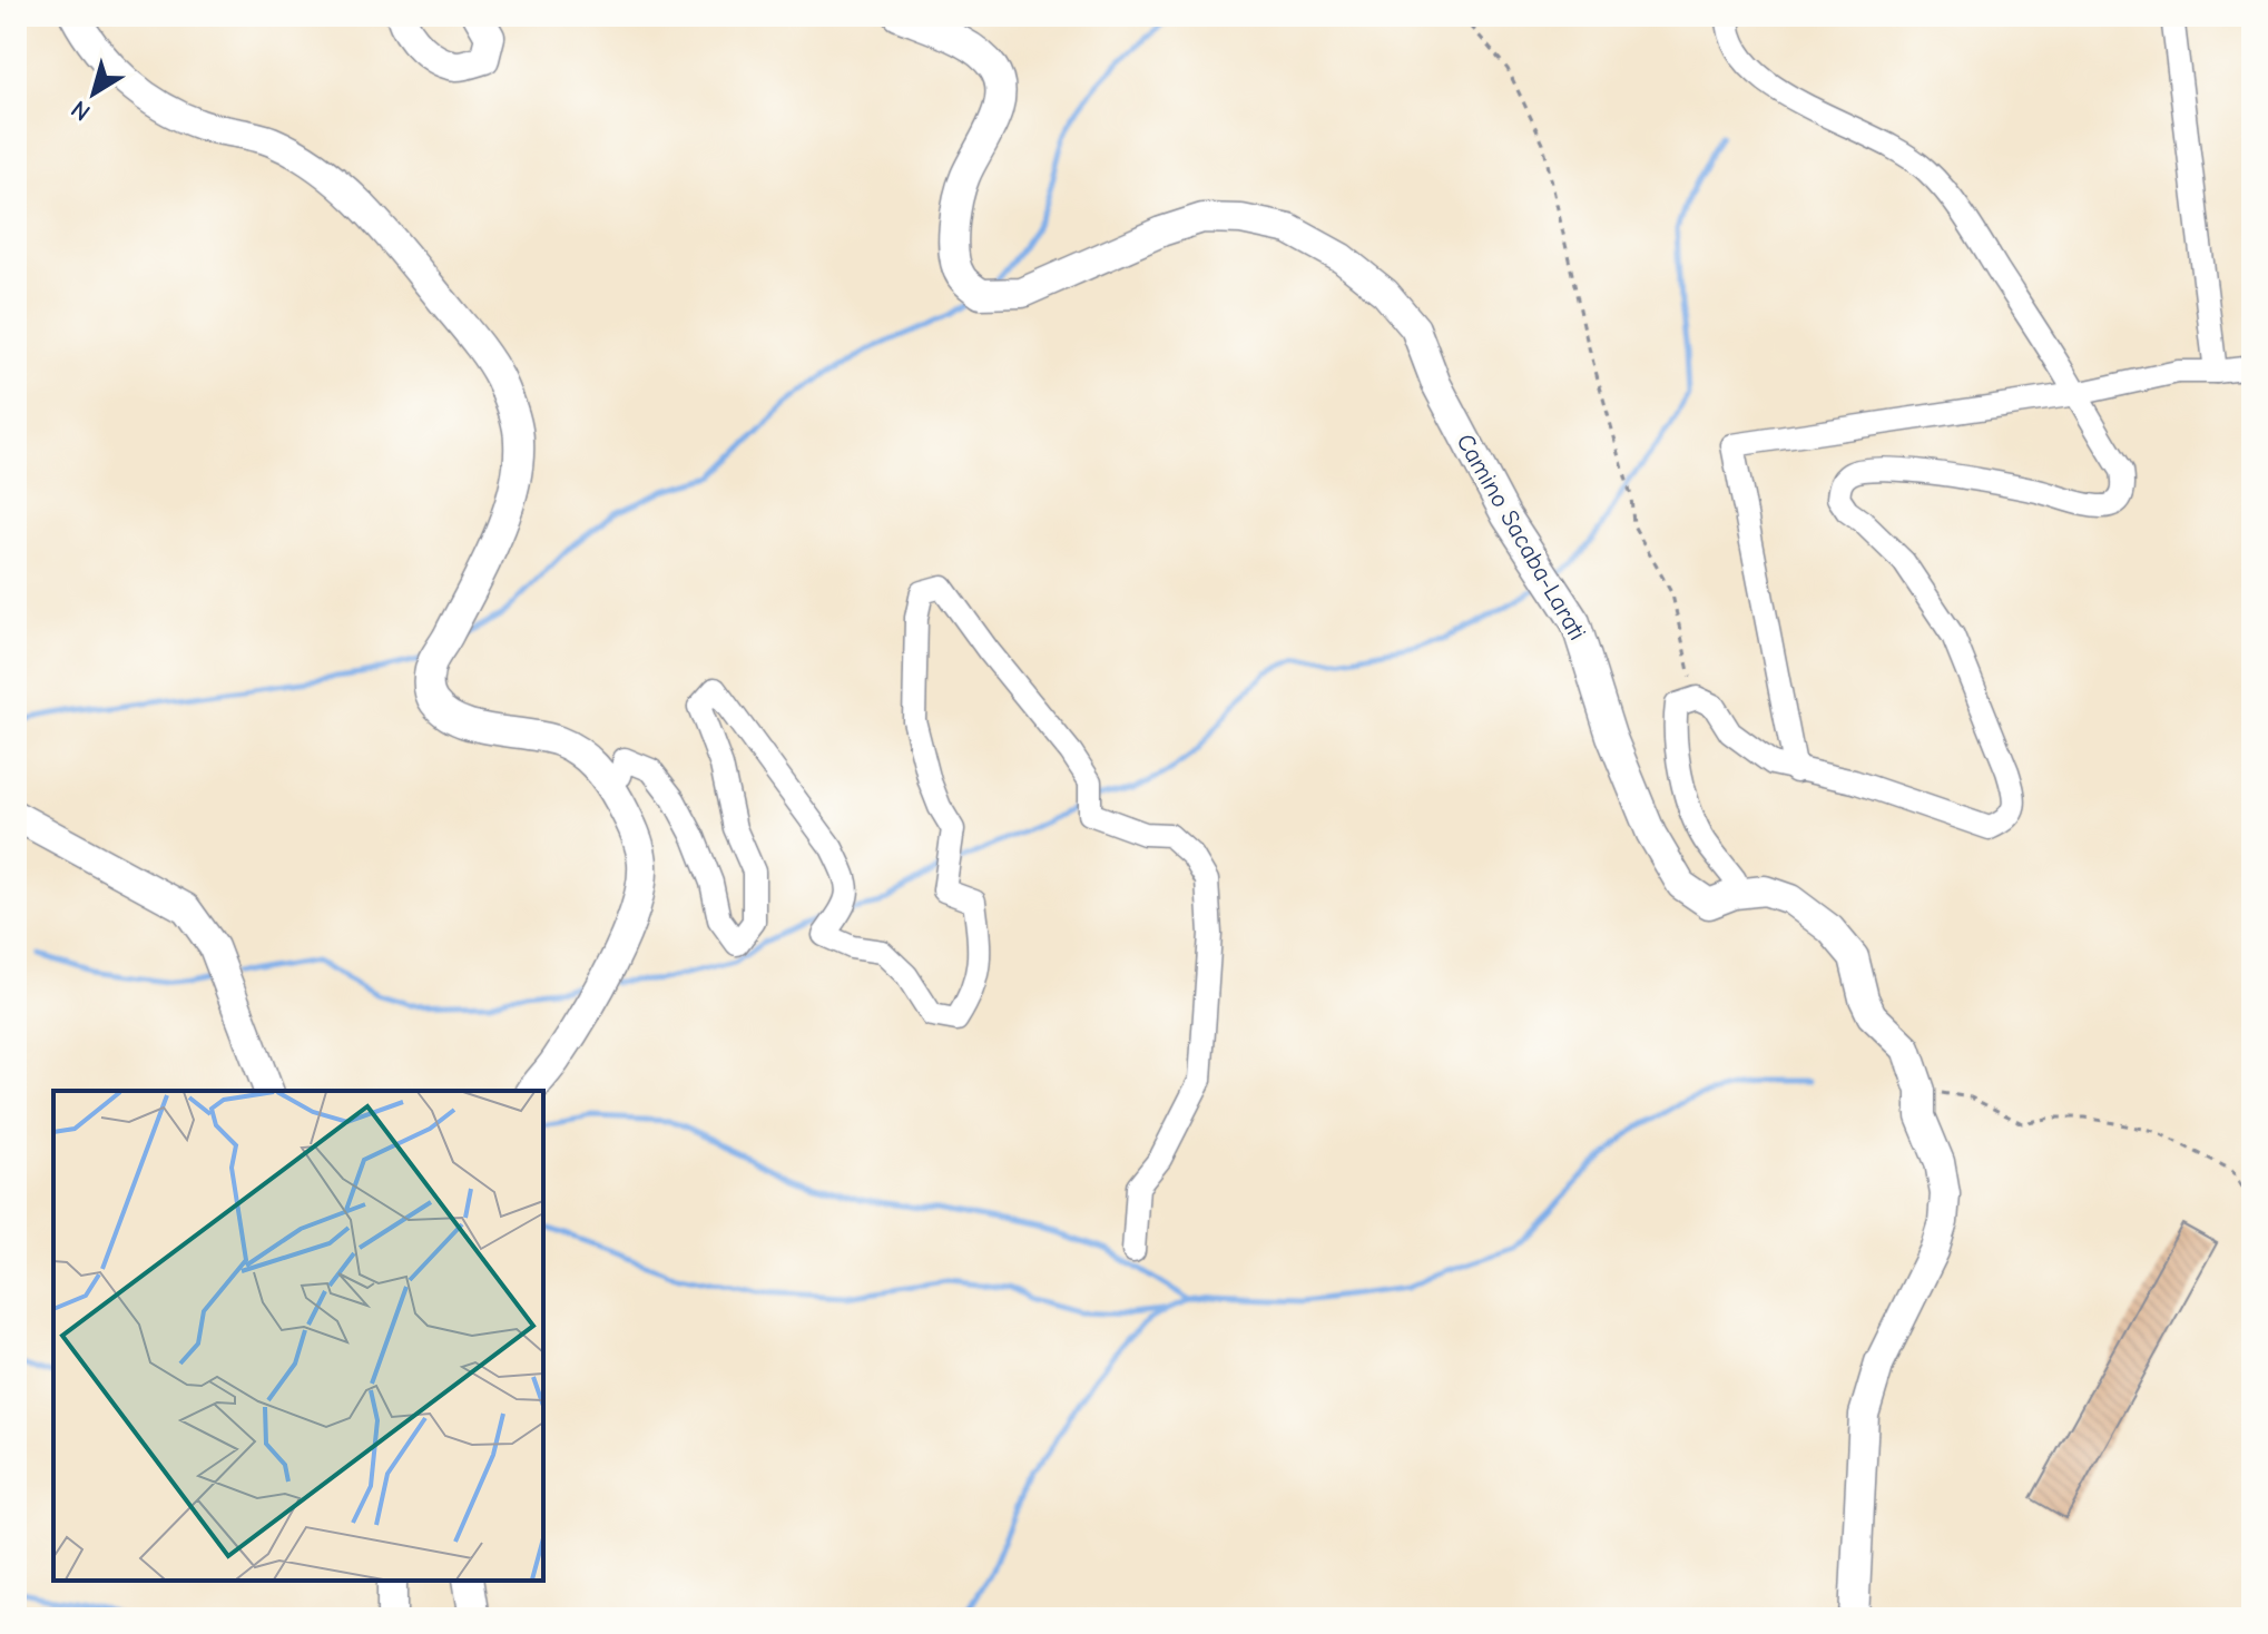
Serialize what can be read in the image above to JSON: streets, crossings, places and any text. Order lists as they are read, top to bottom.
{
  "streets": {
    "street": ["Camino Sacaba-Larati"]
  },
  "north": "bottom left"
}
